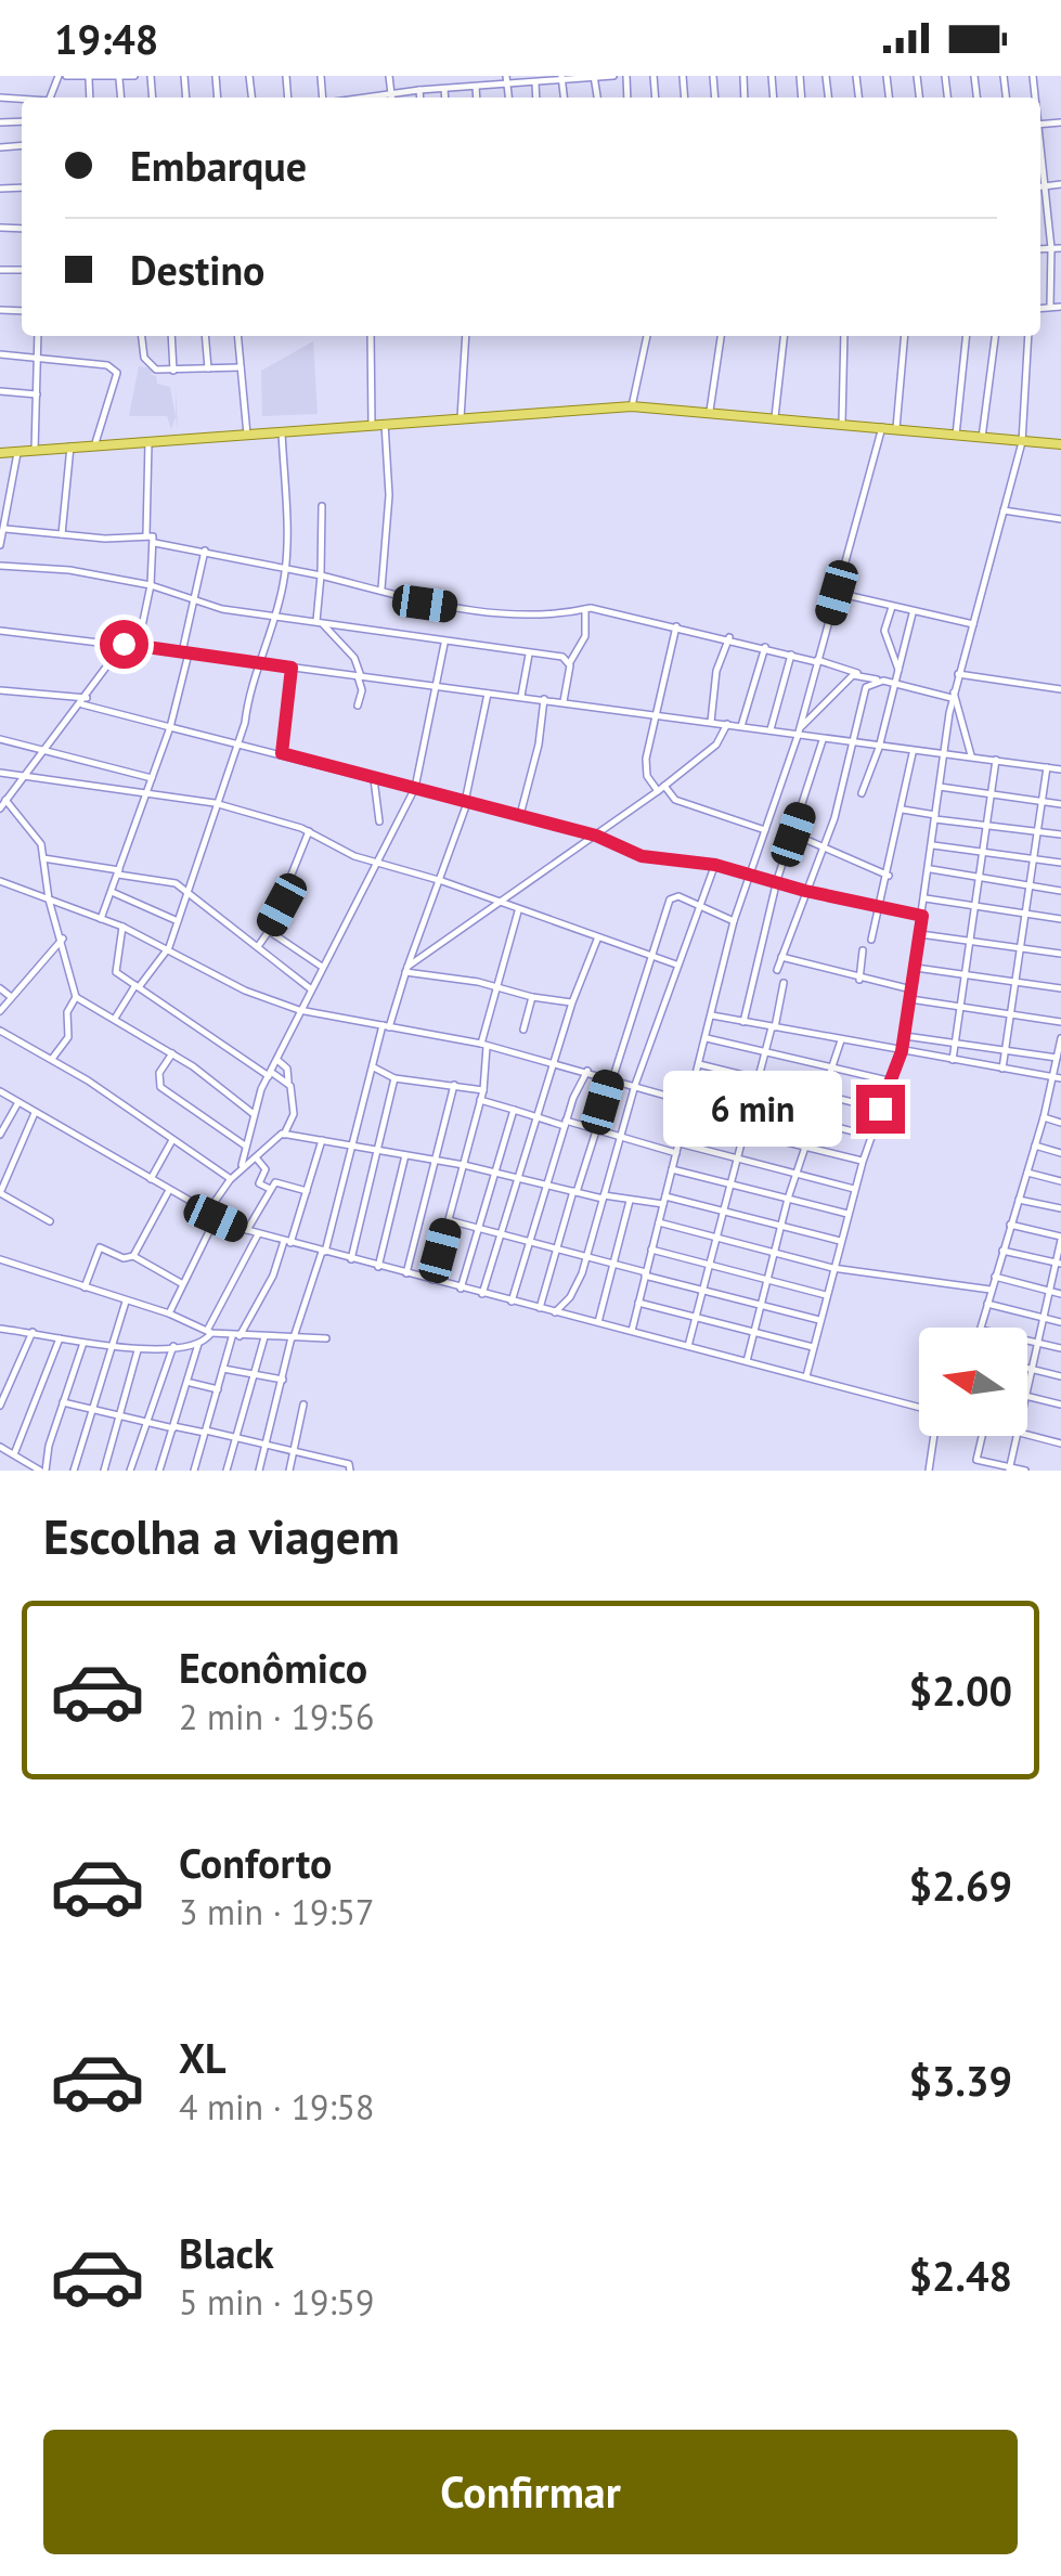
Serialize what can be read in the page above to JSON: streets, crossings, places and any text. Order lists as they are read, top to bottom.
{
  "north": "left",
  "page": {
    "status": "19:48",
    "banner": ["Embarque", "Destino"],
    "bubble": "6 min",
    "heading": "Escolha a viagem",
    "list": [
      {
        "name": "Econômico",
        "note": "2 min · 19:56",
        "value": "$2.00"
      },
      {
        "name": "Conforto",
        "note": "3 min · 19:57",
        "value": "$2.69"
      },
      {
        "name": "XL",
        "note": "4 min · 19:58",
        "value": "$3.39"
      },
      {
        "name": "Black",
        "note": "5 min · 19:59",
        "value": "$2.48"
      }
    ],
    "buttons": "Confirmar"
  }
}
